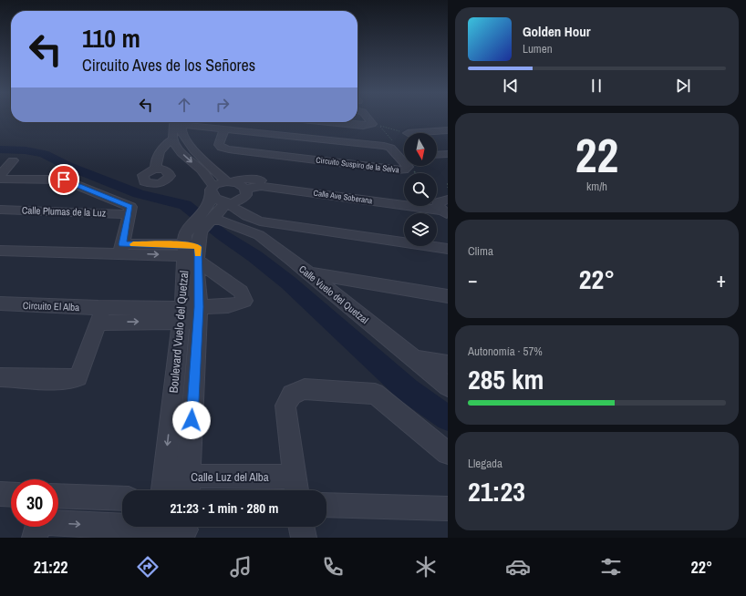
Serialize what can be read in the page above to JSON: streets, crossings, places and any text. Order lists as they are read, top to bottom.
{
  "streets": {
    "street": [
      "Circuito Suspiro de la Selva",
      "Calle Ave Soberana",
      "Calle Plumas de la Luz",
      "Calle Vuelo del Quetzal",
      "Circuito El Alba",
      "Boulevard Vuelo del Quetzal",
      "Calle Luz del Alba"
    ]
  },
  "crossings": [
    ["Calle Ave Soberana", "Boulevard Vuelo del Quetzal"],
    ["Calle Vuelo del Quetzal", "Boulevard Vuelo del Quetzal"],
    ["Circuito El Alba", "Boulevard Vuelo del Quetzal"],
    ["Boulevard Vuelo del Quetzal", "Calle Luz del Alba"]
  ],
  "north": "bottom",
  "page": {
    "turn": ["110 m", "Circuito Aves de los Señores"],
    "song": ["Golden Hour", "Lumen"],
    "tile": [
      ["22", "km/h"],
      "Clima",
      ["Autonomía · 57%", "285 km"],
      ["Llegada", "21:23"]
    ],
    "heat": ["−", "22°", "+"],
    "limit": "30",
    "trip": "21:23 · 1 min · 280 m",
    "tabs": ["21:22", "22°"]
  }
}
